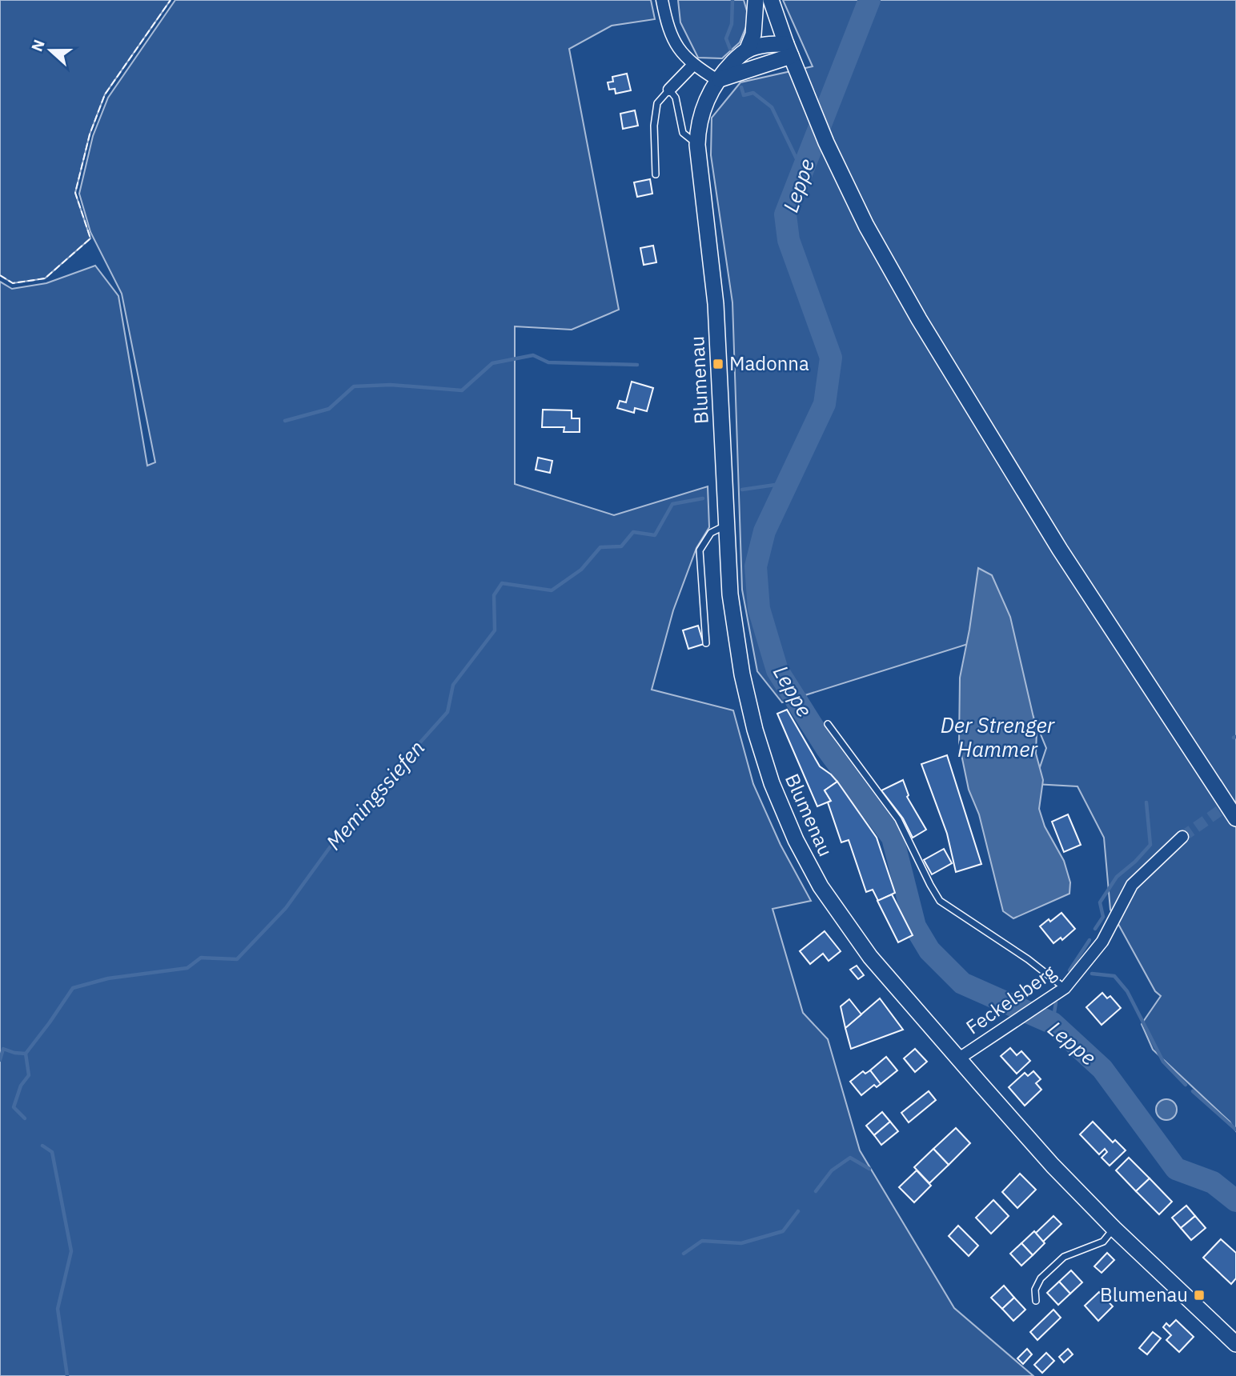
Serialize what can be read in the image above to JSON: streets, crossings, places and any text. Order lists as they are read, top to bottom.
{
  "streets": {
    "main road": ["Blumenau"],
    "street": ["Feckelsberg"]
  },
  "crossings": [
    ["Blumenau", "Feckelsberg"]
  ],
  "water": ["Leppe", "Der Strenger Hammer", "Memingssiefen"],
  "places": {
    "transit": ["Madonna", "Blumenau"]
  },
  "north": "left"
}
